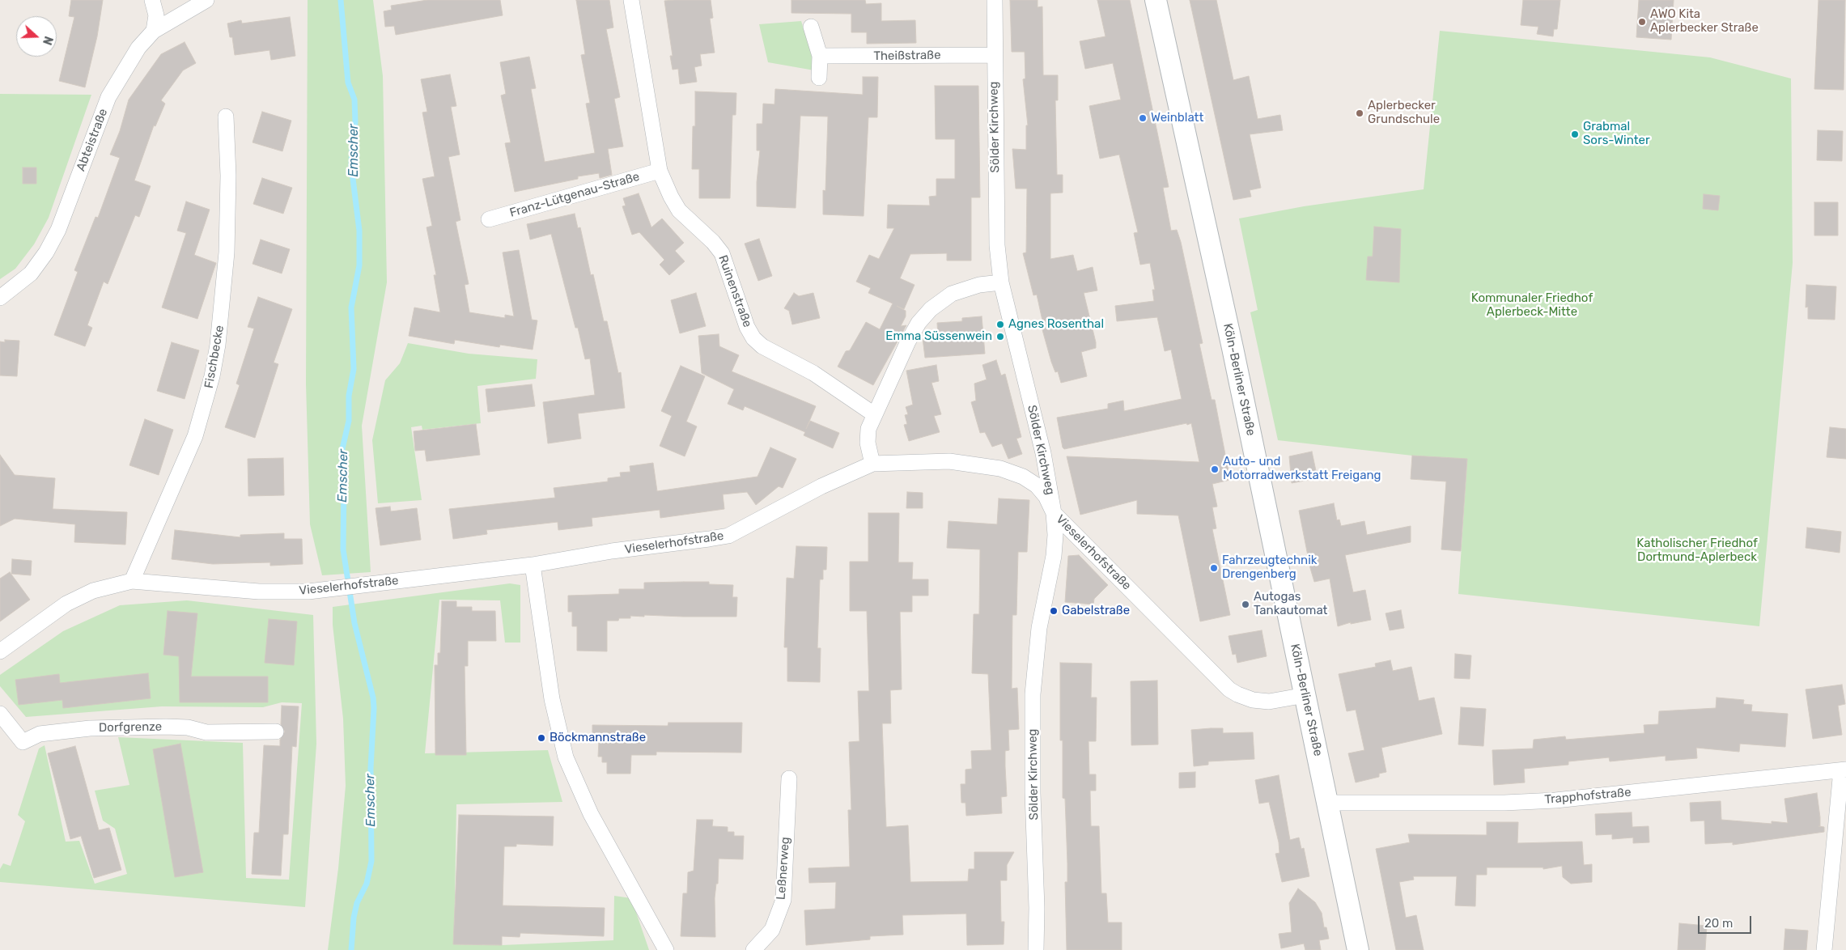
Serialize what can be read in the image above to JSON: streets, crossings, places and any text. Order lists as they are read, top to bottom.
{
  "streets": {
    "main road": ["Köln-Berliner Straße"],
    "street": [
      "Theißstraße",
      "Sölder Kirchweg",
      "Abteistraße",
      "Franz-Lütgenau-Straße",
      "Ruinenstraße",
      "Fischbecke",
      "Vieselerhofstraße",
      "Dorfgrenze",
      "Trapphofstraße",
      "Leßnerweg"
    ]
  },
  "crossings": [
    ["Theißstraße", "Sölder Kirchweg"],
    ["Sölder Kirchweg", "Vieselerhofstraße"],
    ["Franz-Lütgenau-Straße", "Ruinenstraße"],
    ["Fischbecke", "Vieselerhofstraße"],
    ["Köln-Berliner Straße", "Vieselerhofstraße"],
    ["Köln-Berliner Straße", "Trapphofstraße"]
  ],
  "water": ["Emscher"],
  "parks": ["Kommunaler Friedhof Aplerbeck-Mitte", "Katholischer Friedhof Dortmund-Aplerbeck"],
  "places": [
    "AWO Kita Aplerbecker Straße",
    "Aplerbecker Grundschule",
    "Weinblatt",
    "Grabmal Sors-Winter",
    "Agnes Rosenthal",
    "Emma Süssenwein",
    "Auto- und Motorradwerkstatt Freigang",
    "Fahrzeugtechnik Drengenberg",
    "Autogas Tankautomat",
    "Gabelstraße",
    "Böckmannstraße"
  ],
  "scale_bar": "20 m",
  "north": "right"
}
